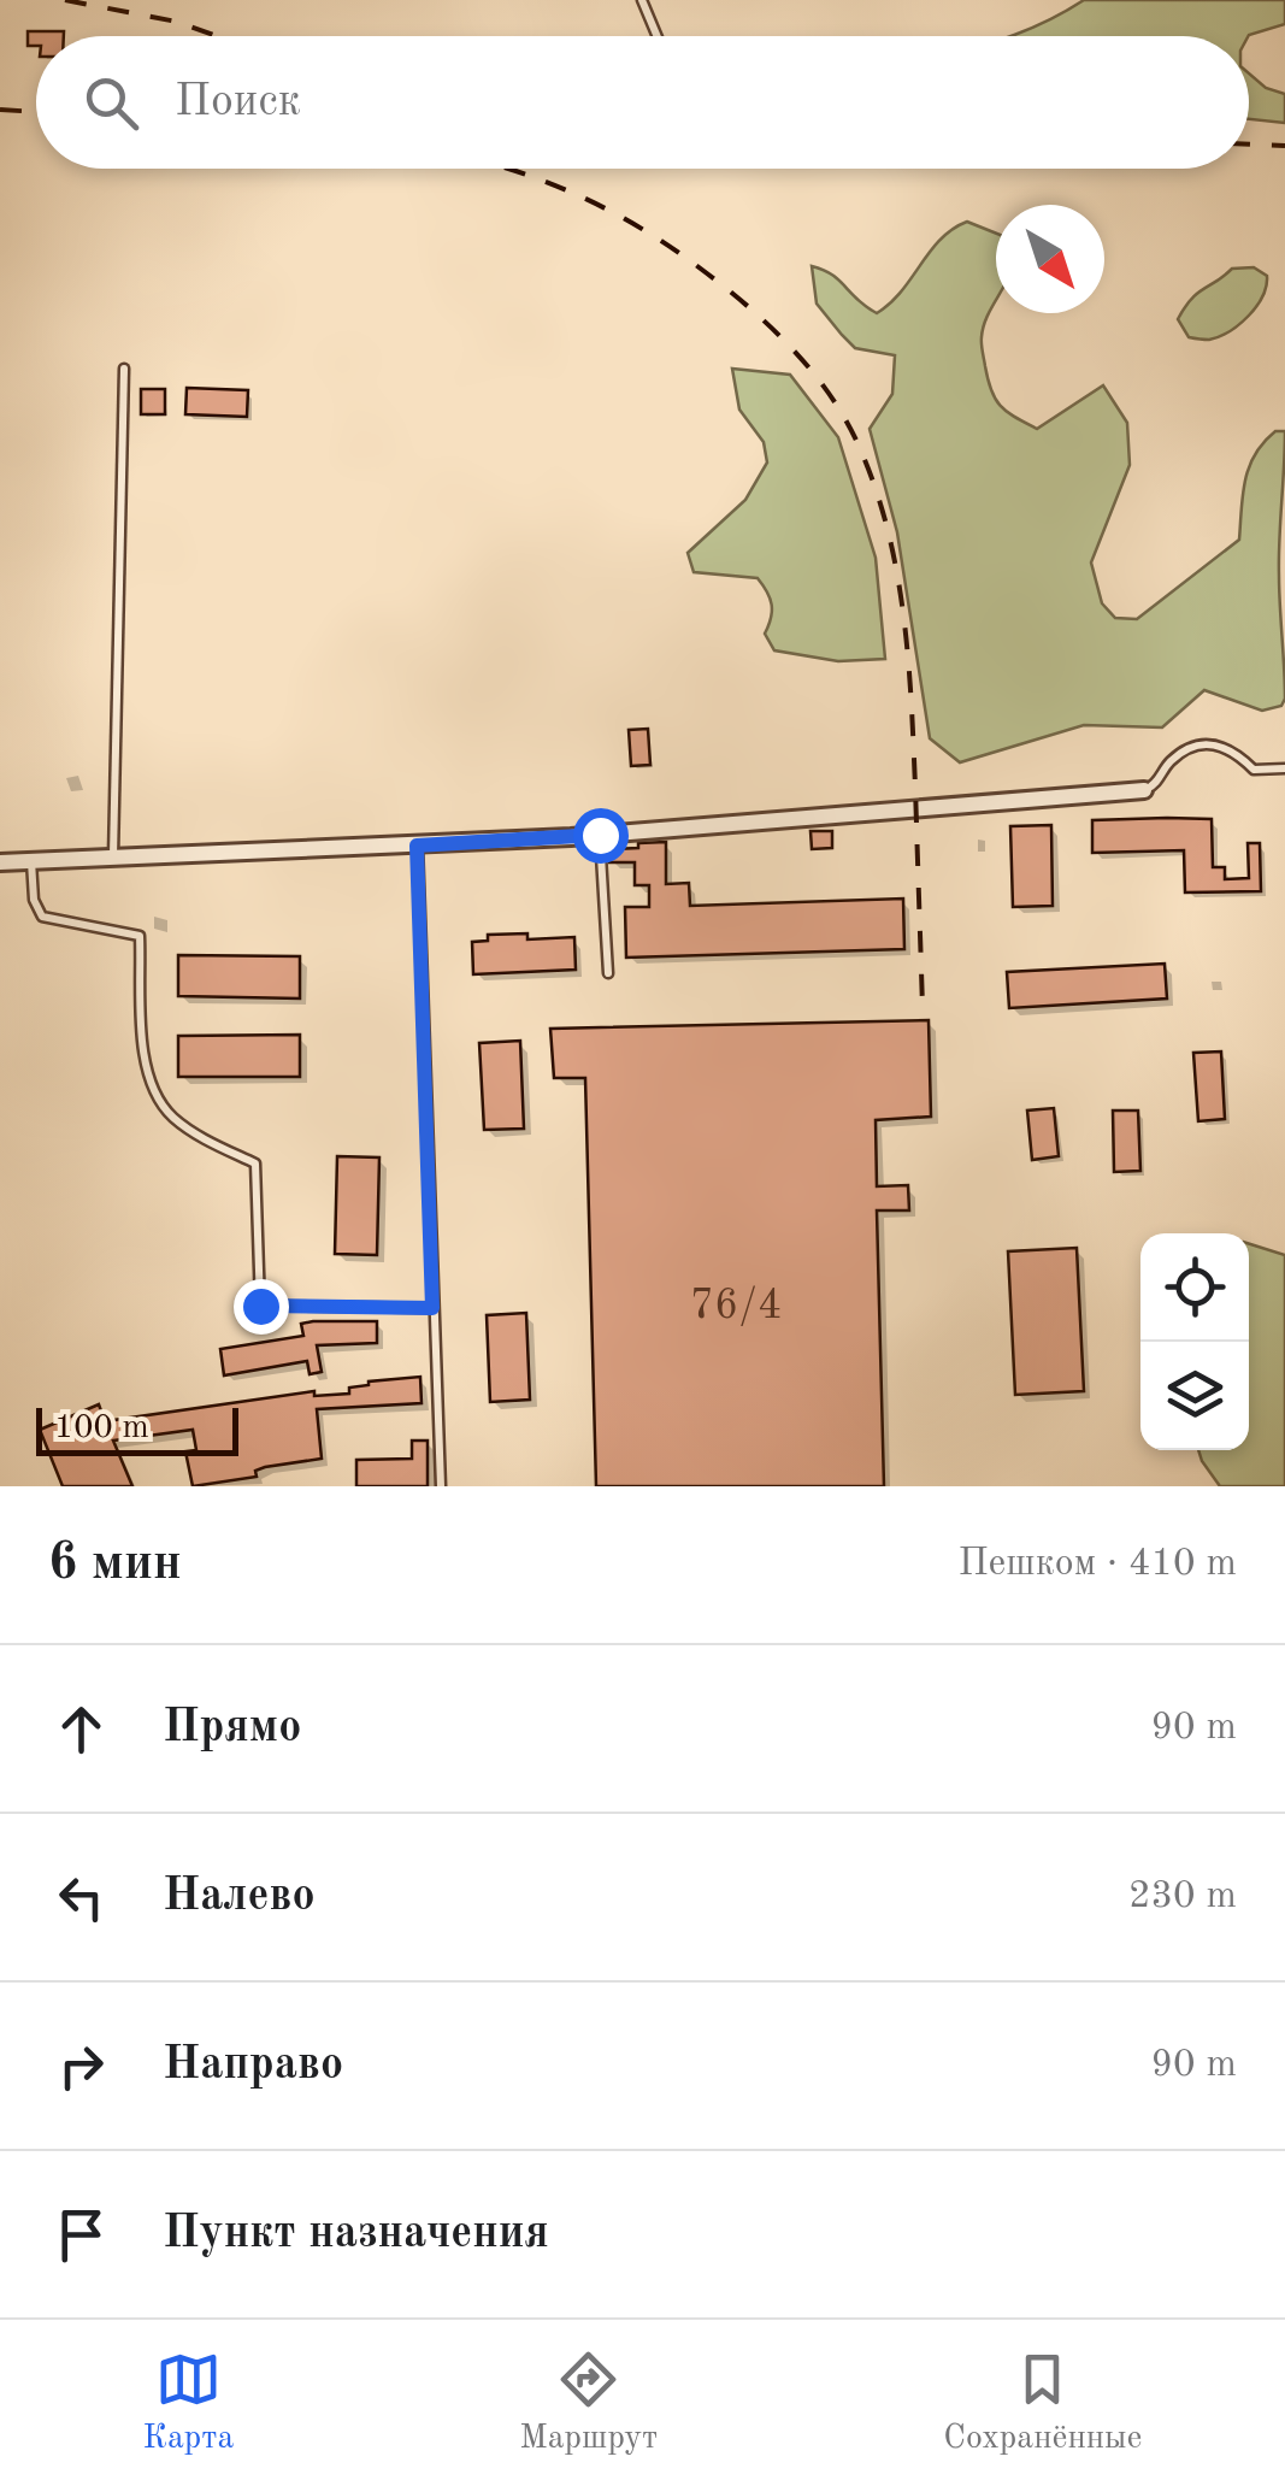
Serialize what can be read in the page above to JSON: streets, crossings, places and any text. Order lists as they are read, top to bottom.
{
  "house_numbers": ["76/4"],
  "scale_bar": "100 m",
  "north": "bottom right",
  "page": {
    "search": "Поиск",
    "scale": "100 m",
    "heading": ["6 мин", "Пешком · 410 m"],
    "list": [
      ["Прямо", "90 m"],
      ["Налево", "230 m"],
      ["Направо", "90 m"],
      "Пункт назначения"
    ],
    "nav": ["Карта", "Маршрут", "Сохранённые"]
  }
}
